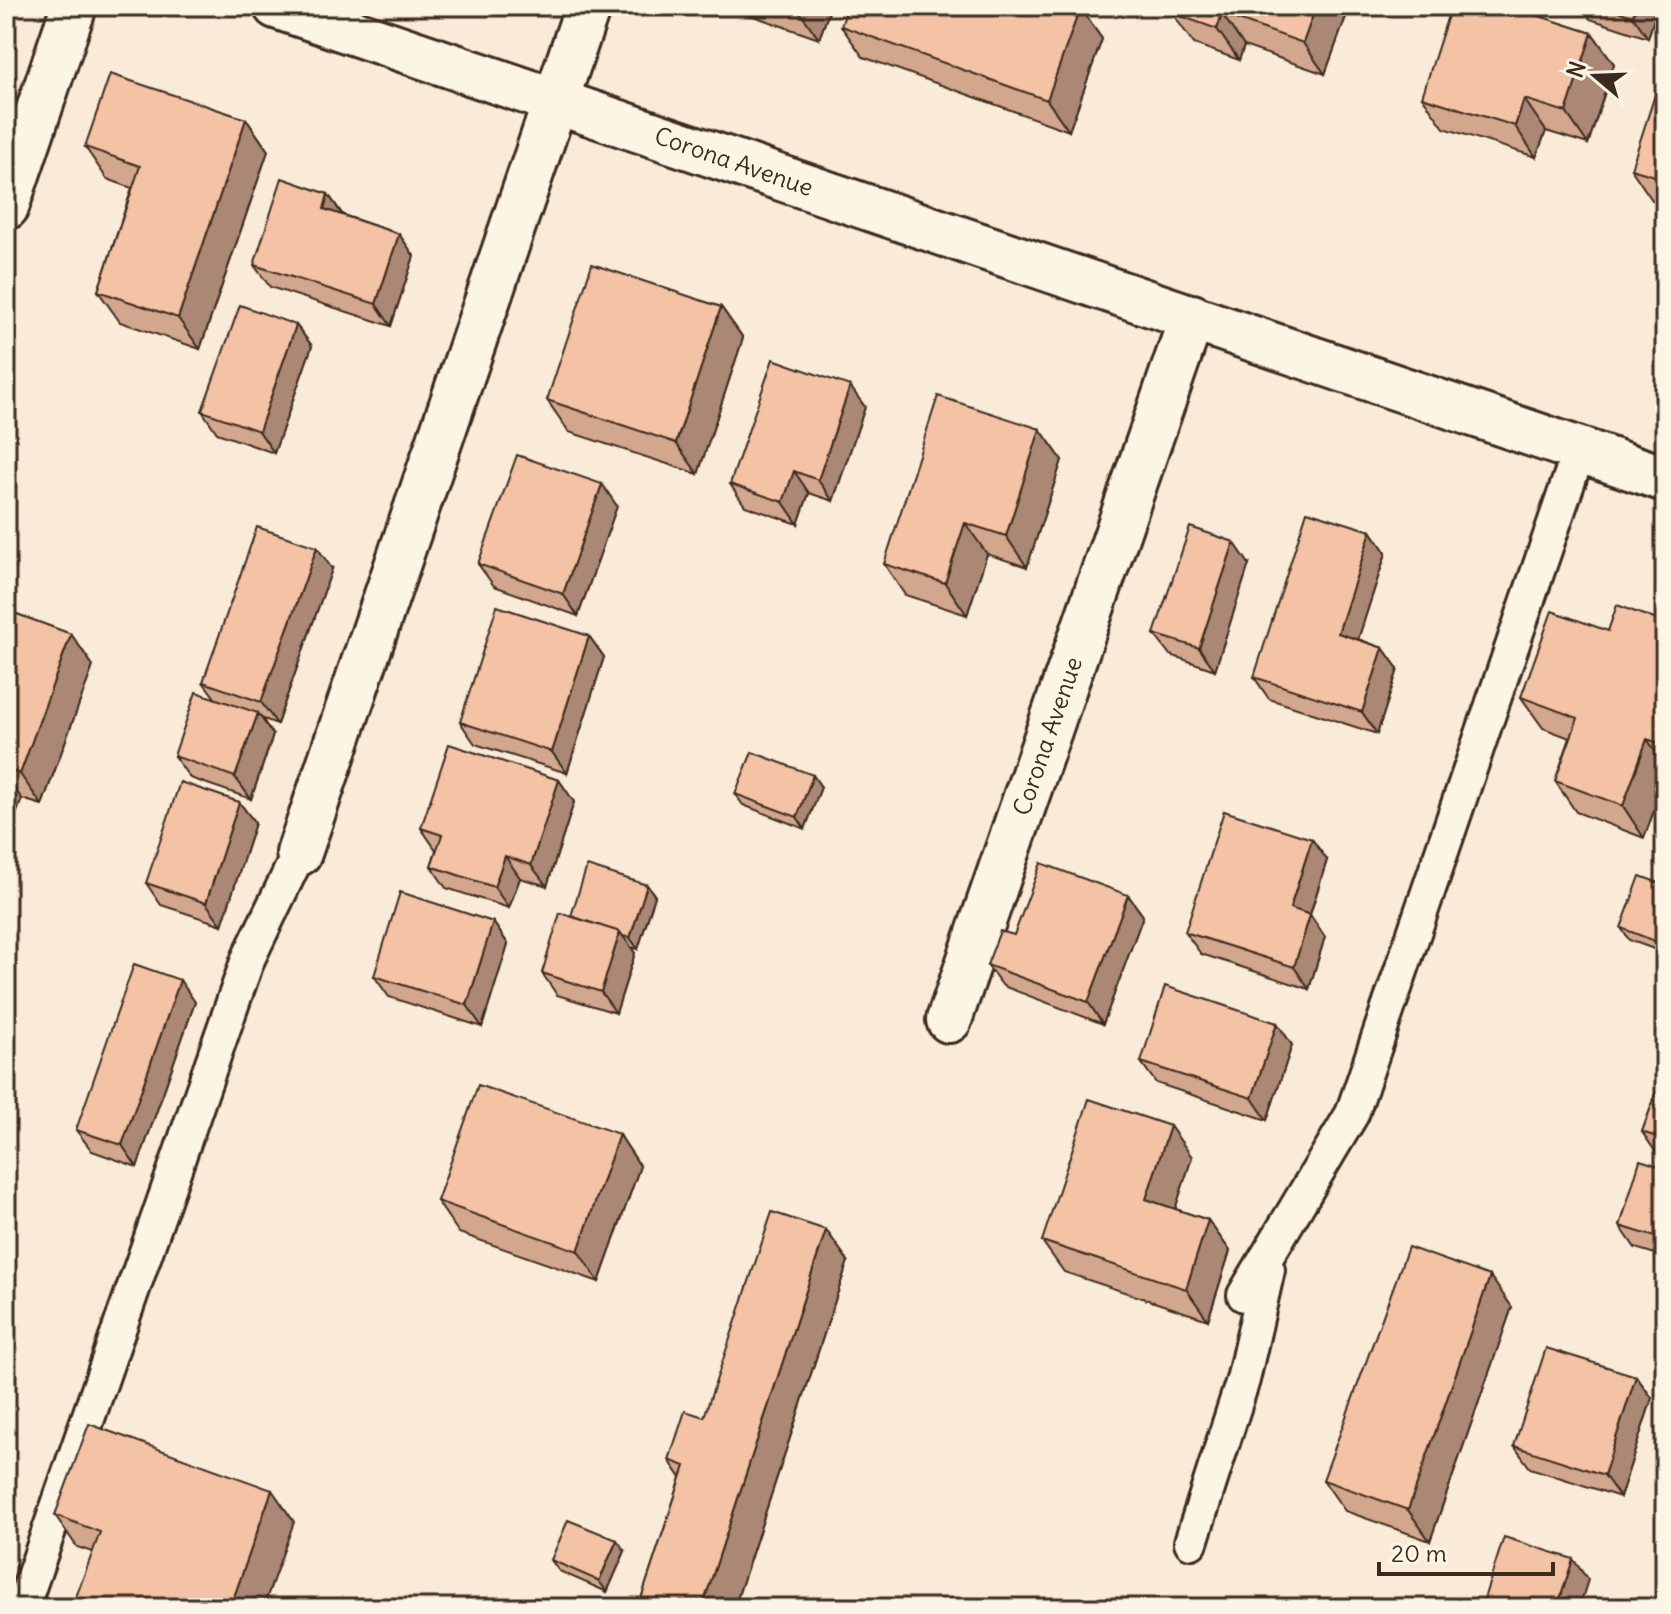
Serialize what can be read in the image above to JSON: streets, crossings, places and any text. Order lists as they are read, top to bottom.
{
  "streets": {
    "street": ["Corona Avenue"]
  },
  "scale_bar": "20 m",
  "north": "left"
}
